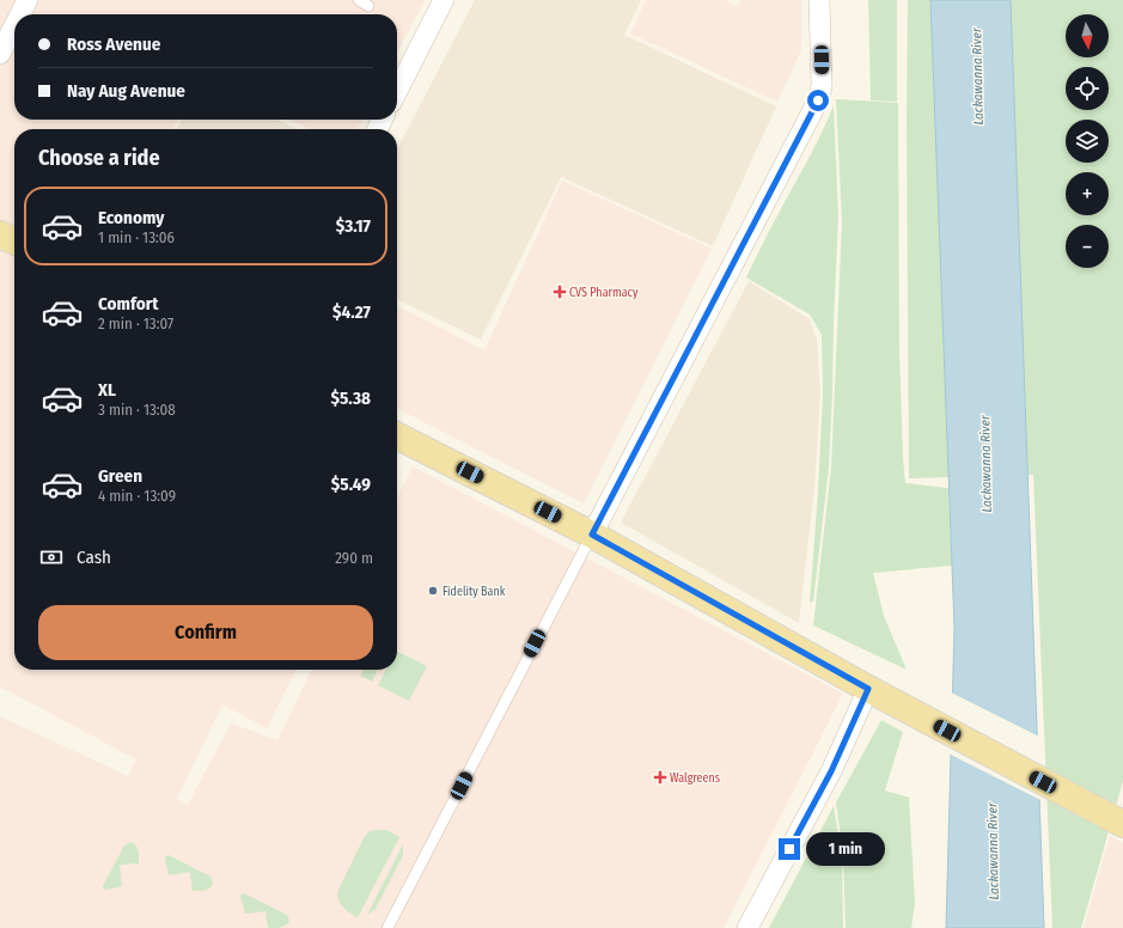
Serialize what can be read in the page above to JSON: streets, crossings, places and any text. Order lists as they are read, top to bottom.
{
  "water": ["Lackawanna River"],
  "places": {
    "health": ["CVS Pharmacy", "Walgreens"],
    "other": ["Fidelity Bank"]
  },
  "north": "bottom",
  "page": {
    "map_buttons": ["+", "−"],
    "banner": ["Ross Avenue", "Nay Aug Avenue"],
    "heading": "Choose a ride",
    "list": [
      {
        "name": "Economy",
        "note": "1 min · 13:06",
        "value": "$3.17"
      },
      {
        "name": "Comfort",
        "note": "2 min · 13:07",
        "value": "$4.27"
      },
      {
        "name": "XL",
        "note": "3 min · 13:08",
        "value": "$5.38"
      },
      {
        "name": "Green",
        "note": "4 min · 13:09",
        "value": "$5.49"
      }
    ],
    "pay": ["Cash", "290 m"],
    "buttons": "Confirm",
    "bubble": "1 min"
  }
}
